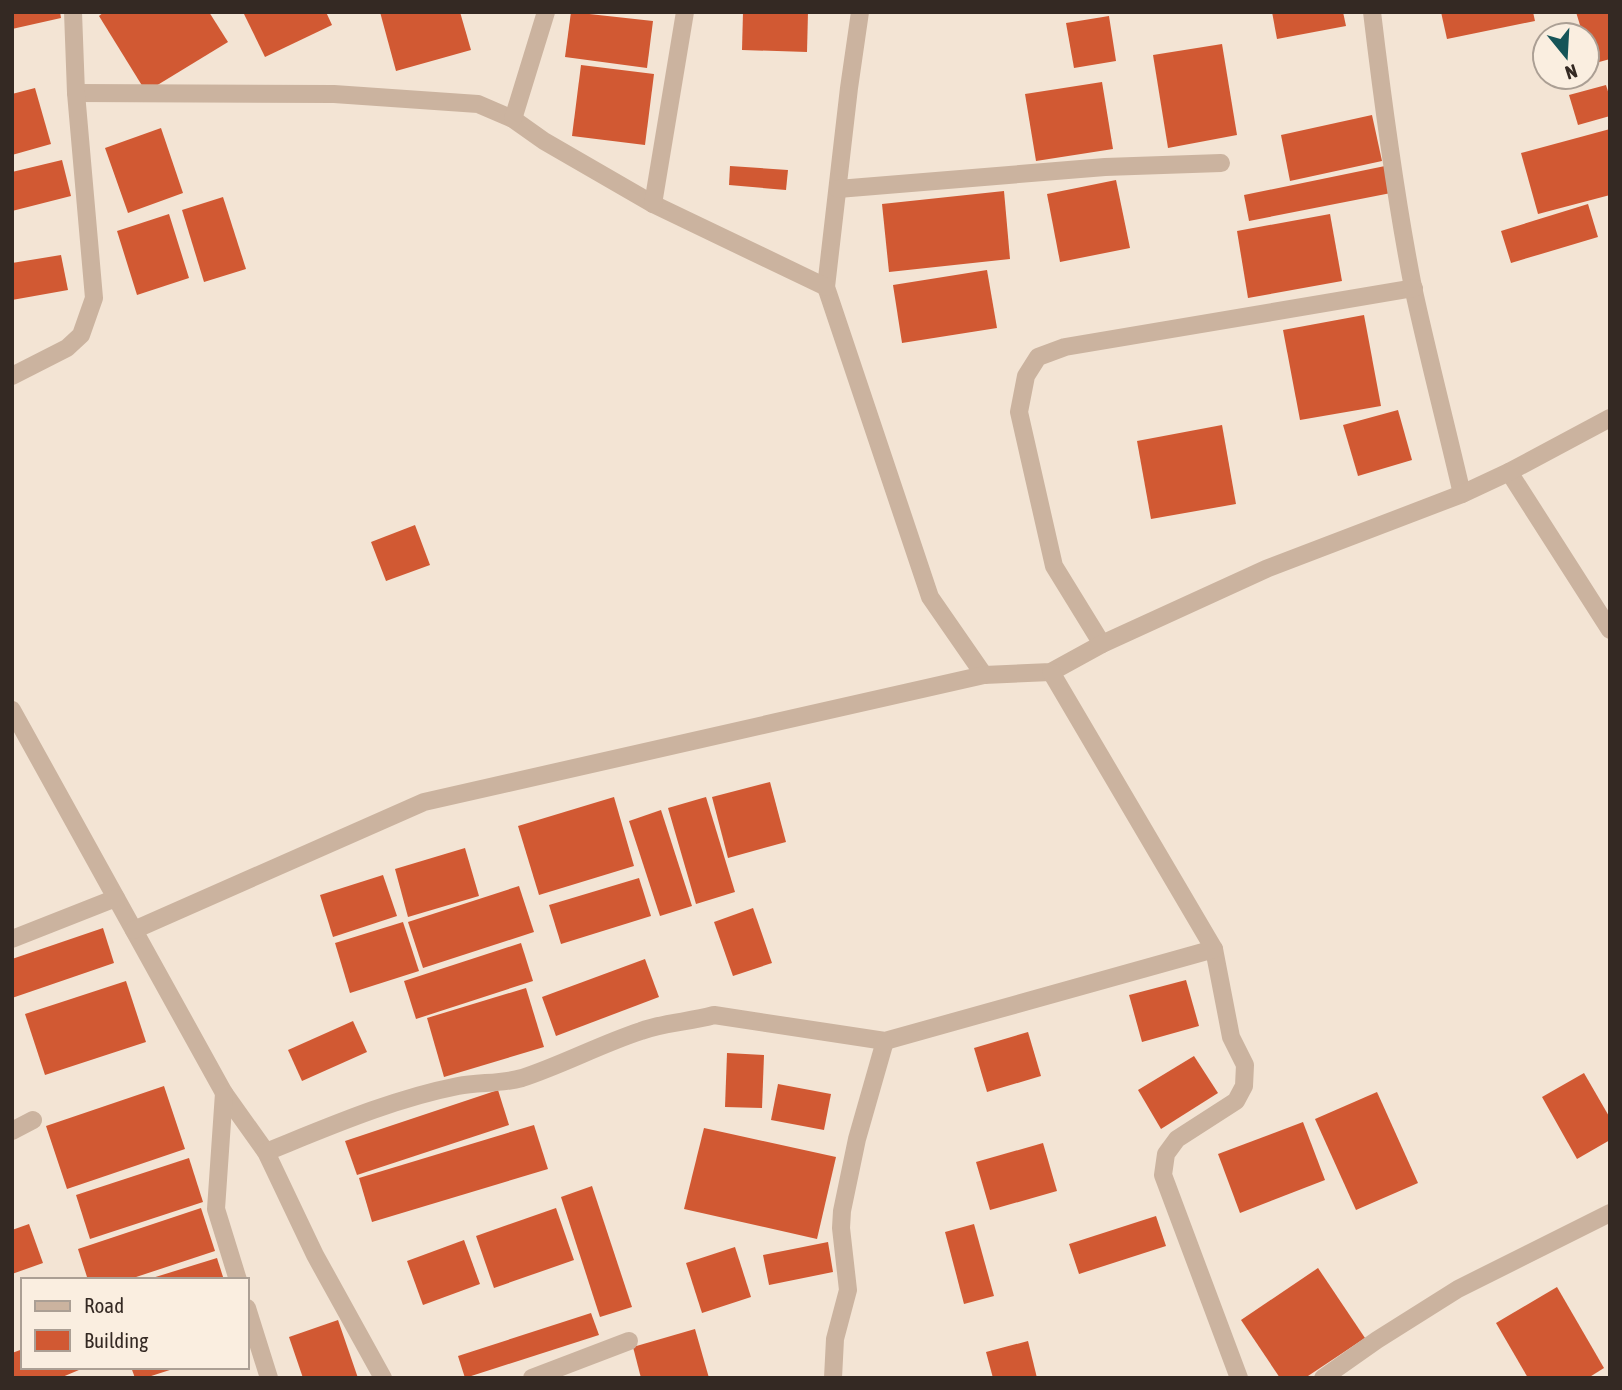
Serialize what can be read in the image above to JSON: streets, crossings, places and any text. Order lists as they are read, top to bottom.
{
  "legend": ["Road", "Building"],
  "north": "bottom"
}
